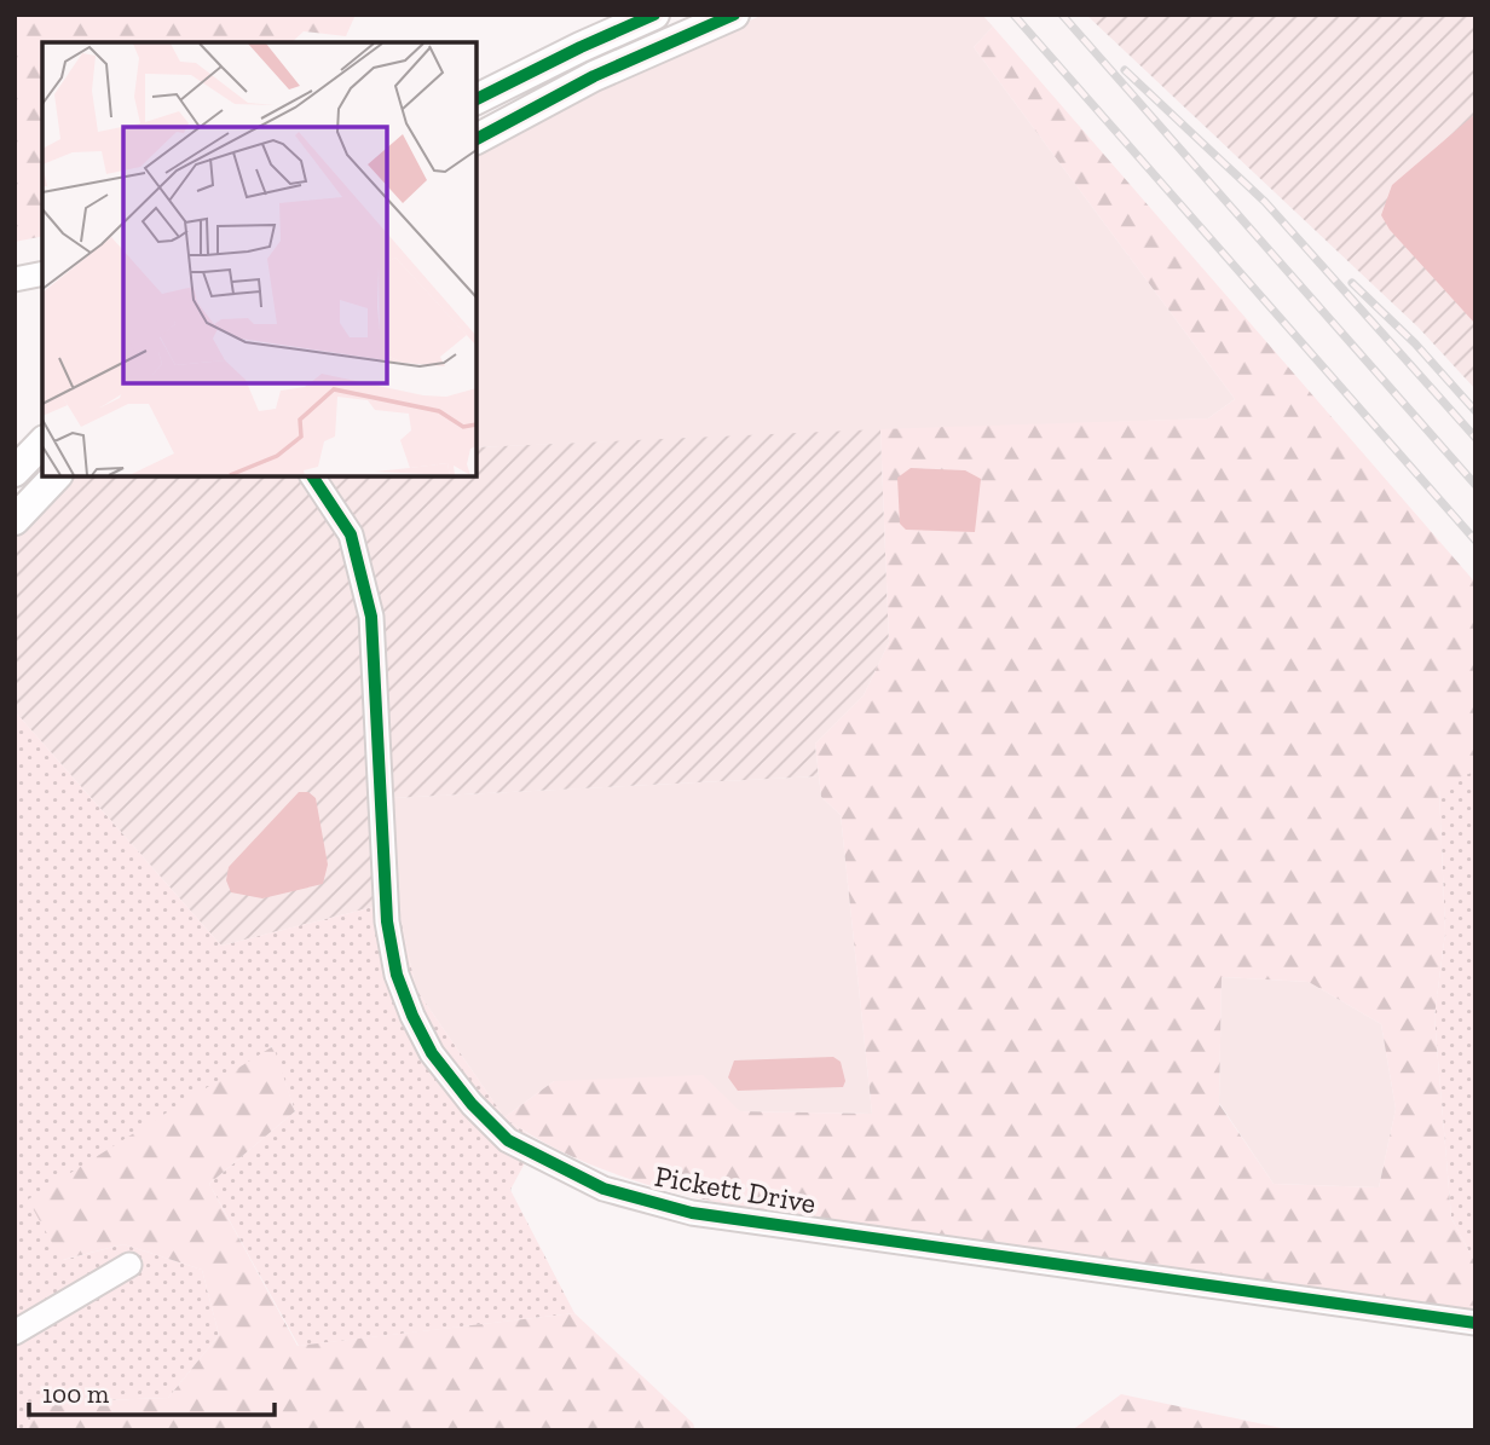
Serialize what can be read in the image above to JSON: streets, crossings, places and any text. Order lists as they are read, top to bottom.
{
  "streets": {
    "street": ["Pickett Drive"]
  },
  "scale_bar": "100 m"
}
